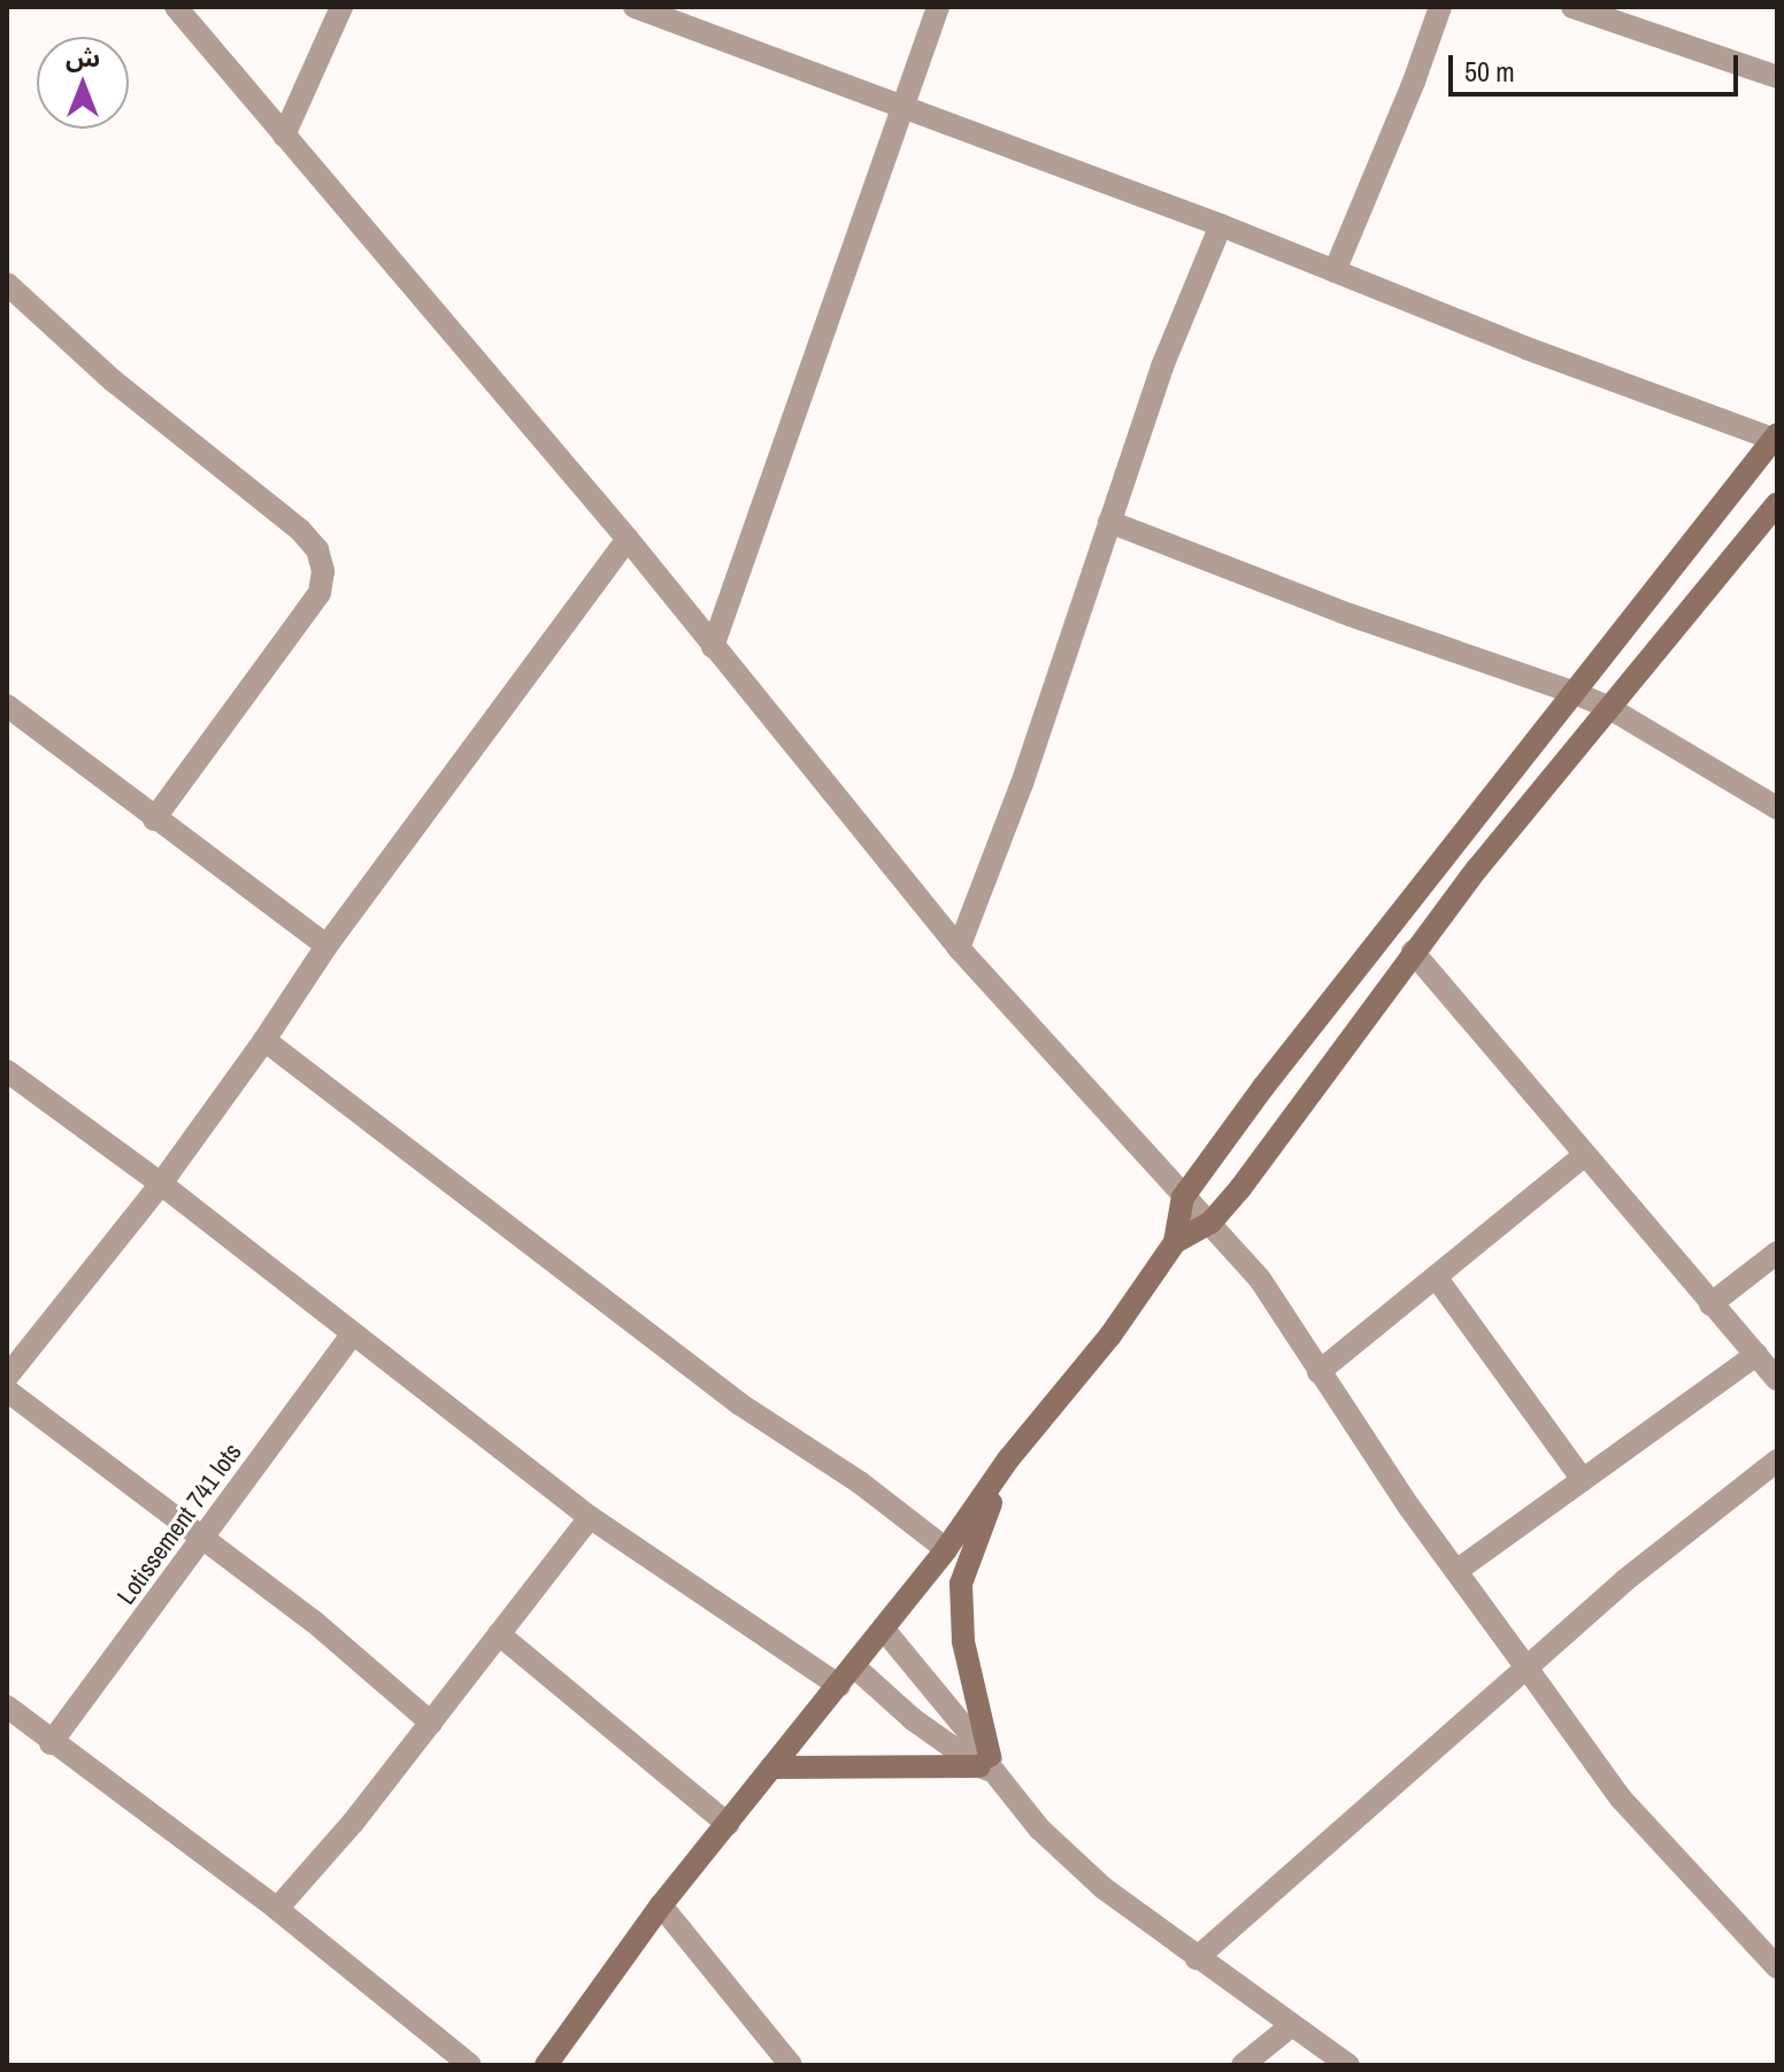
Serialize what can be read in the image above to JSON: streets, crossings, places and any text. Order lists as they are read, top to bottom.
{
  "streets": {
    "street": ["Lotissement 741 lots"]
  },
  "scale_bar": "50 m",
  "north": "top"
}
